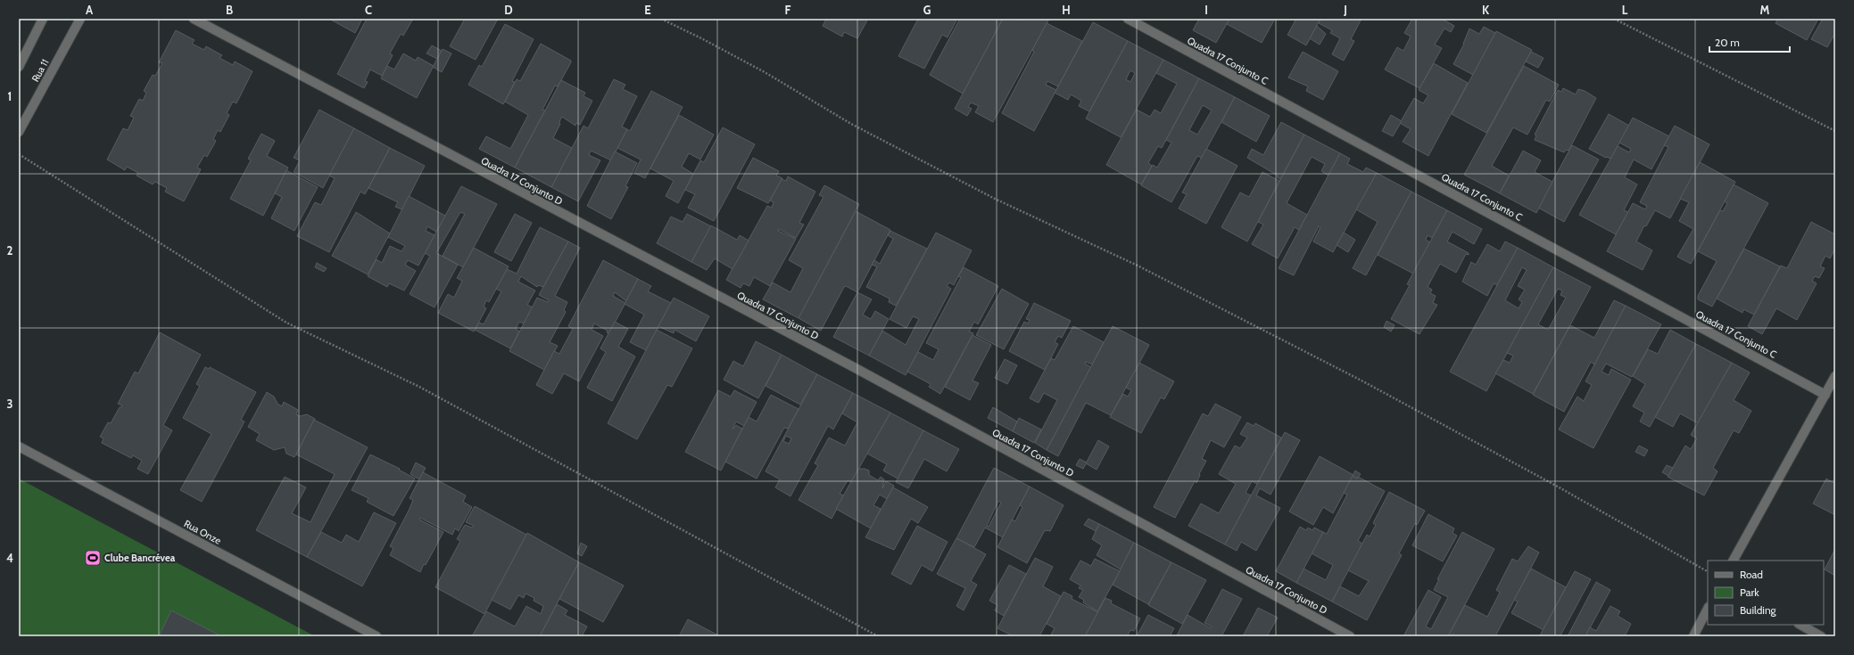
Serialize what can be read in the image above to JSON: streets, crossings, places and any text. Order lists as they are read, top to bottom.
{
  "streets": {
    "street": [
      "Quadra 17 Conjunto C",
      "Rua 11",
      "Quadra 17 Conjunto D",
      "Rua Onze"
    ]
  },
  "places": {
    "sports": ["Clube Bancrévea"]
  },
  "legend": ["Road", "Park", "Building"],
  "scale_bar": "20 m",
  "grid": {
    "columns": [
      "A",
      "B",
      "C",
      "D",
      "E",
      "F",
      "G",
      "H",
      "I",
      "J",
      "K",
      "L",
      "M"
    ],
    "rows": [
      "1",
      "2",
      "3",
      "4"
    ]
  }
}
